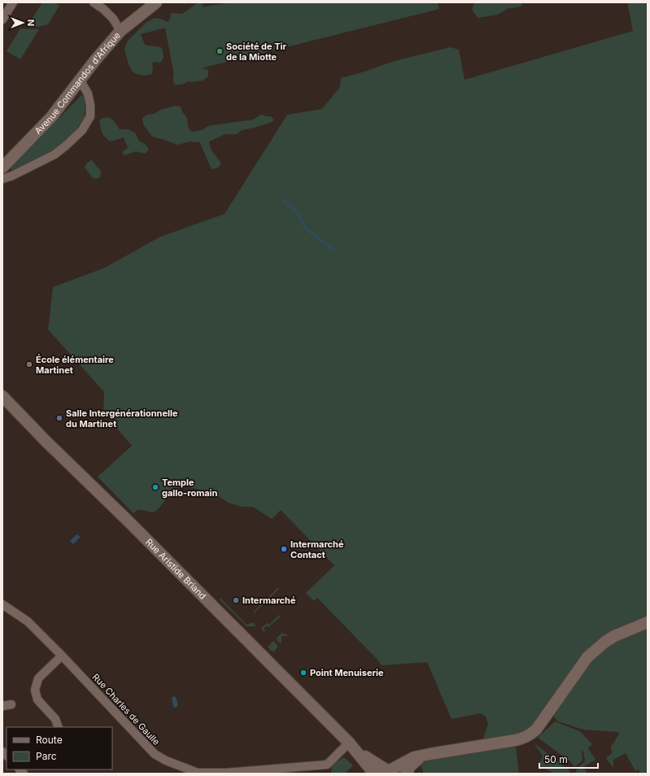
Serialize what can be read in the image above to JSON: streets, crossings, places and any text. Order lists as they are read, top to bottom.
{
  "streets": {
    "street": ["Avenue Commandos d'Afrique", "Rue Aristide Briand", "Rue Charles de Gaulle"]
  },
  "places": [
    "Société de Tir de la Miotte",
    "École élémentaire Martinet",
    "Salle Intergénérationnelle du Martinet",
    "Temple gallo-romain",
    "Intermarché Contact",
    "Intermarché",
    "Point Menuiserie"
  ],
  "legend": ["Route", "Parc"],
  "scale_bar": "50 m",
  "north": "right"
}
